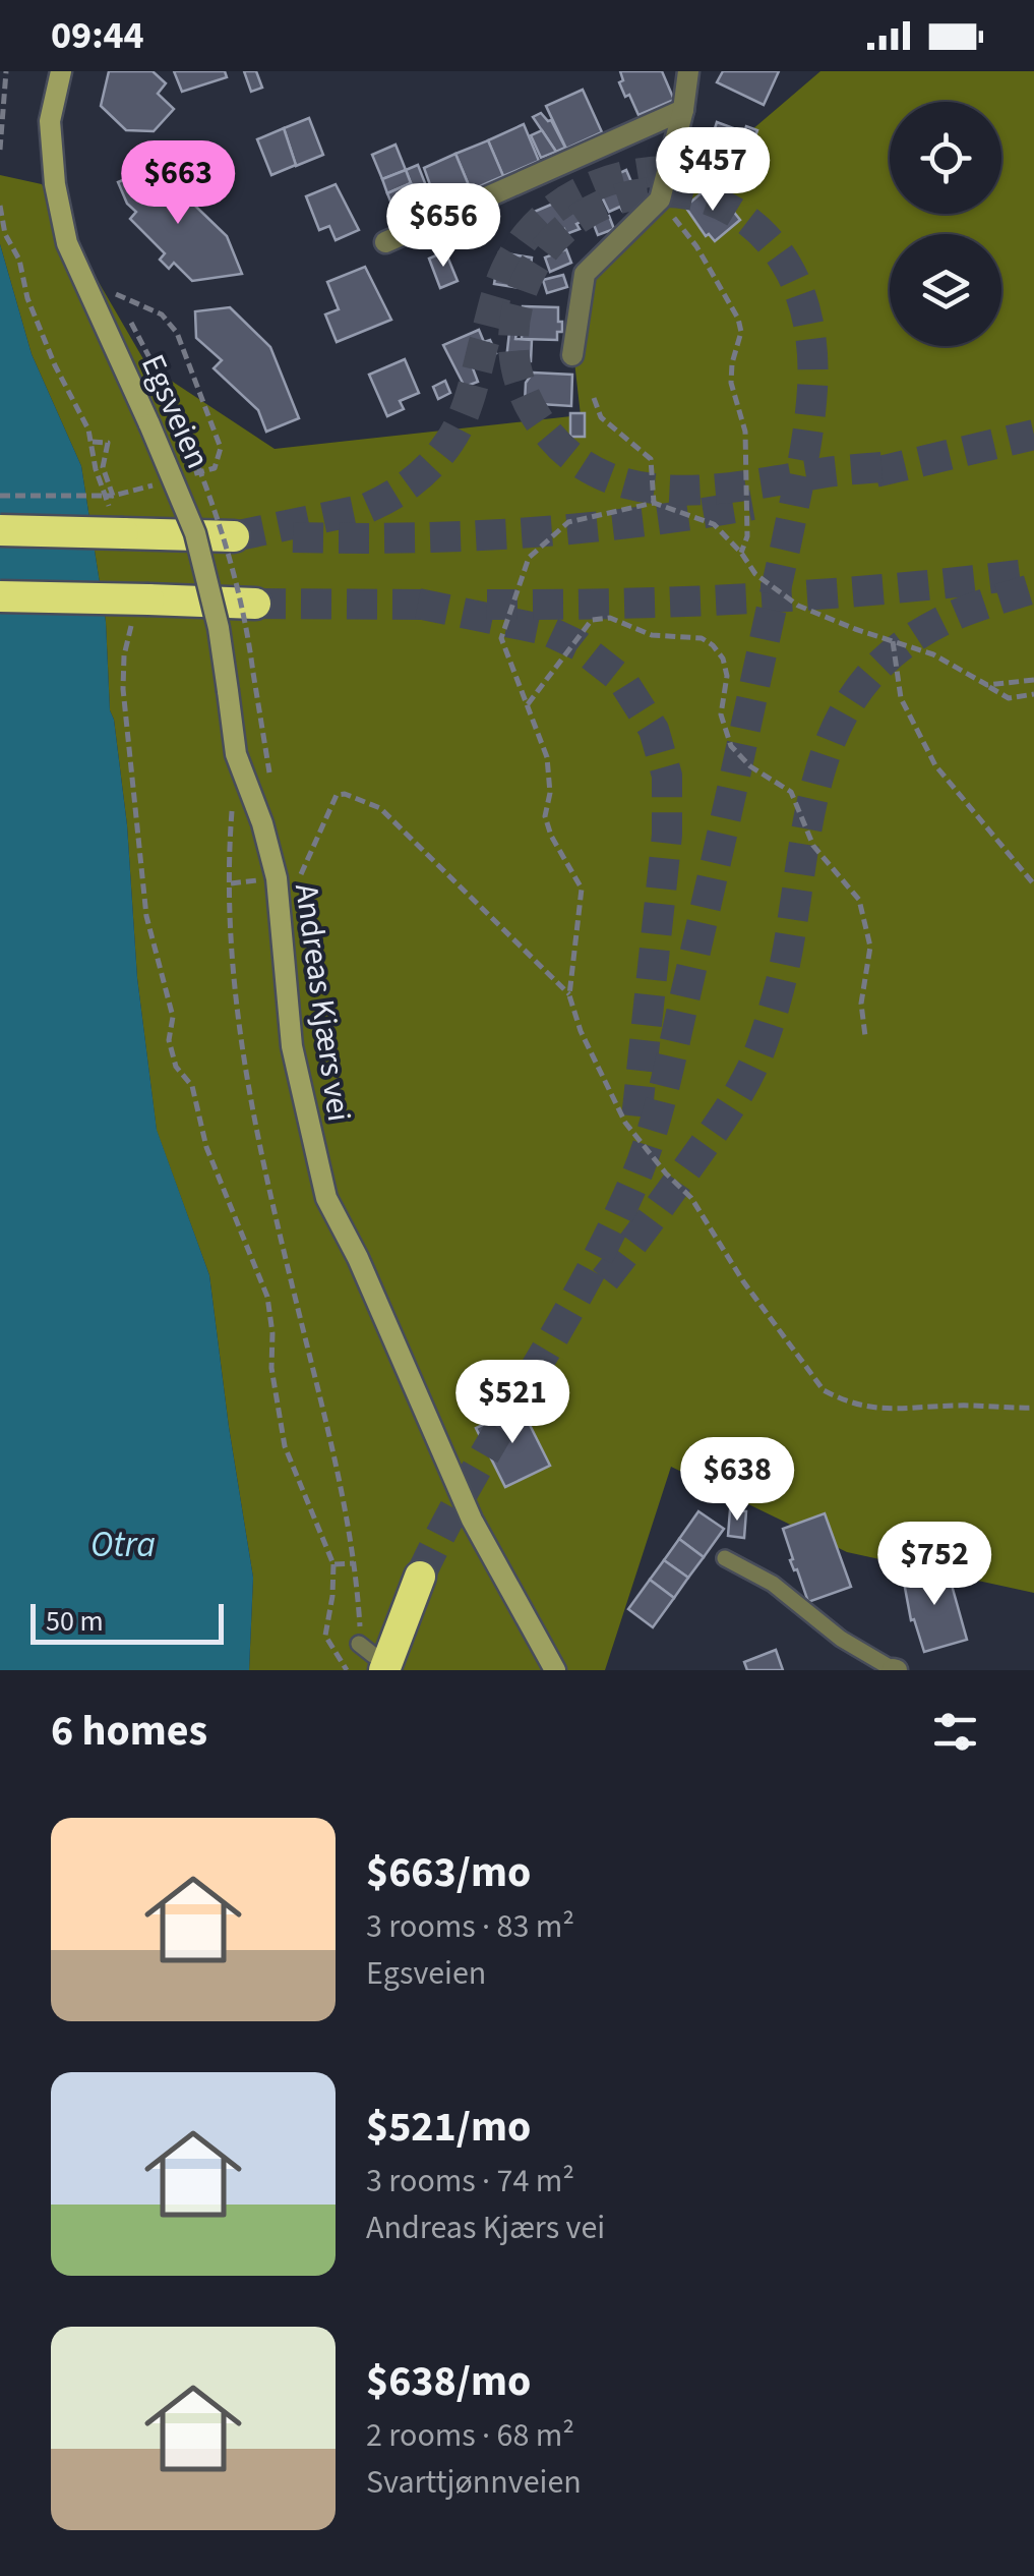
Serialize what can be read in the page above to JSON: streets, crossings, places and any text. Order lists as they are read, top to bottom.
{
  "streets": {
    "street": ["Egsveien", "Andreas Kjærs vei"]
  },
  "crossings": [
    ["Egsveien", "Andreas Kjærs vei"]
  ],
  "water": ["Otra"],
  "scale_bar": "50 m",
  "page": {
    "status": "09:44",
    "price": [
      "$457",
      "$663",
      "$656",
      "$521",
      "$638",
      "$752"
    ],
    "scale": "50 m",
    "heading": "6 homes",
    "list": [
      {
        "name": "$663/mo",
        "note": "3 rooms · 83 m² · Egsveien"
      },
      {
        "name": "$521/mo",
        "note": "3 rooms · 74 m² · Andreas Kjærs vei"
      },
      {
        "name": "$638/mo",
        "note": "2 rooms · 68 m² · Svarttjønnveien"
      }
    ]
  }
}
